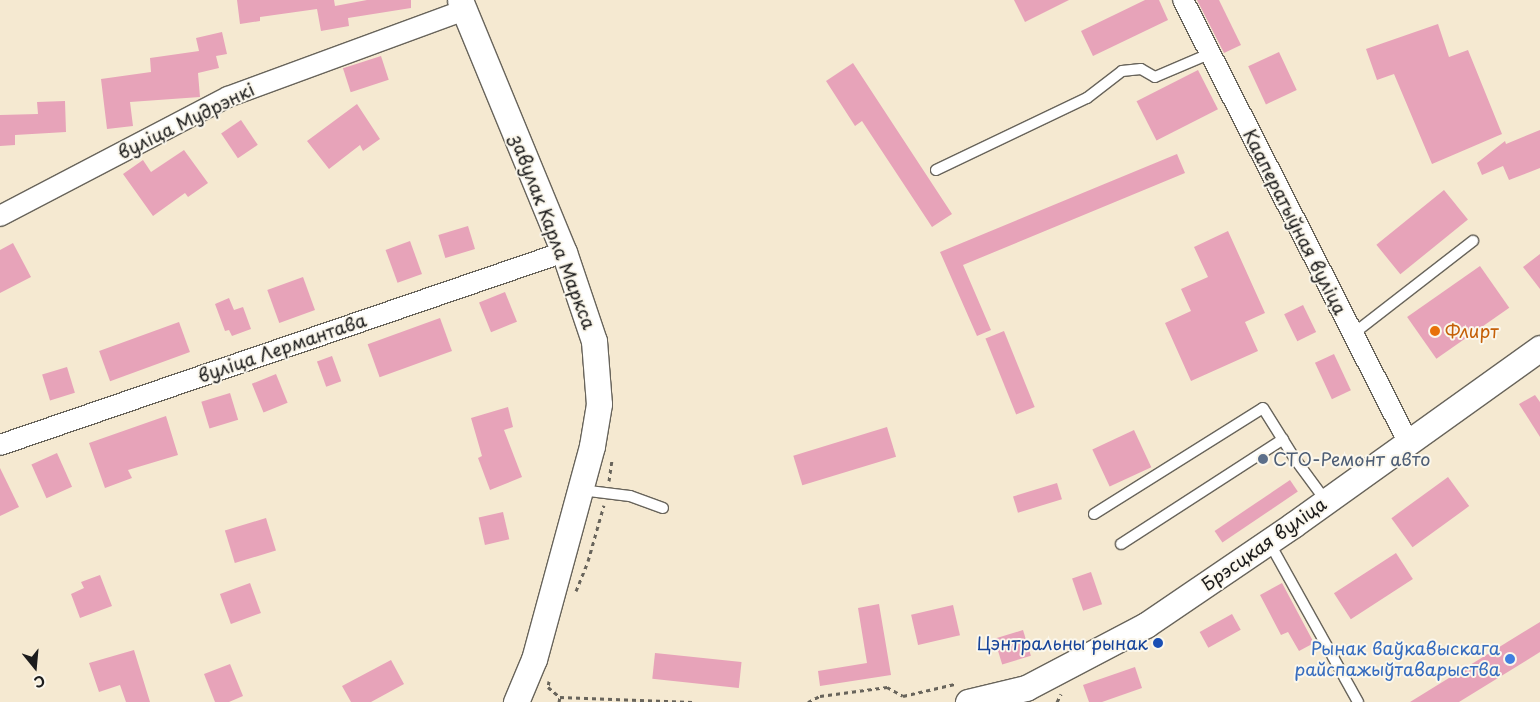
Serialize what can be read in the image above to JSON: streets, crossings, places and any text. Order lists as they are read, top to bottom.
{
  "streets": {
    "street": [
      "вуліца Мудрэнкі",
      "Кааператыўная вуліца",
      "завулак Карла Маркса",
      "вуліца Лермантава",
      "Брэсцкая вуліца"
    ]
  },
  "crossings": [
    ["вуліца Мудрэнкі", "завулак Карла Маркса"],
    ["Кааператыўная вуліца", "Брэсцкая вуліца"],
    ["завулак Карла Маркса", "вуліца Лермантава"]
  ],
  "places": [
    "Флирт",
    "СТО-Ремонт авто",
    "Цэнтральны рынак",
    "Рынак ваўкавыскага райспажыўтаварыства"
  ],
  "north": "bottom"
}
